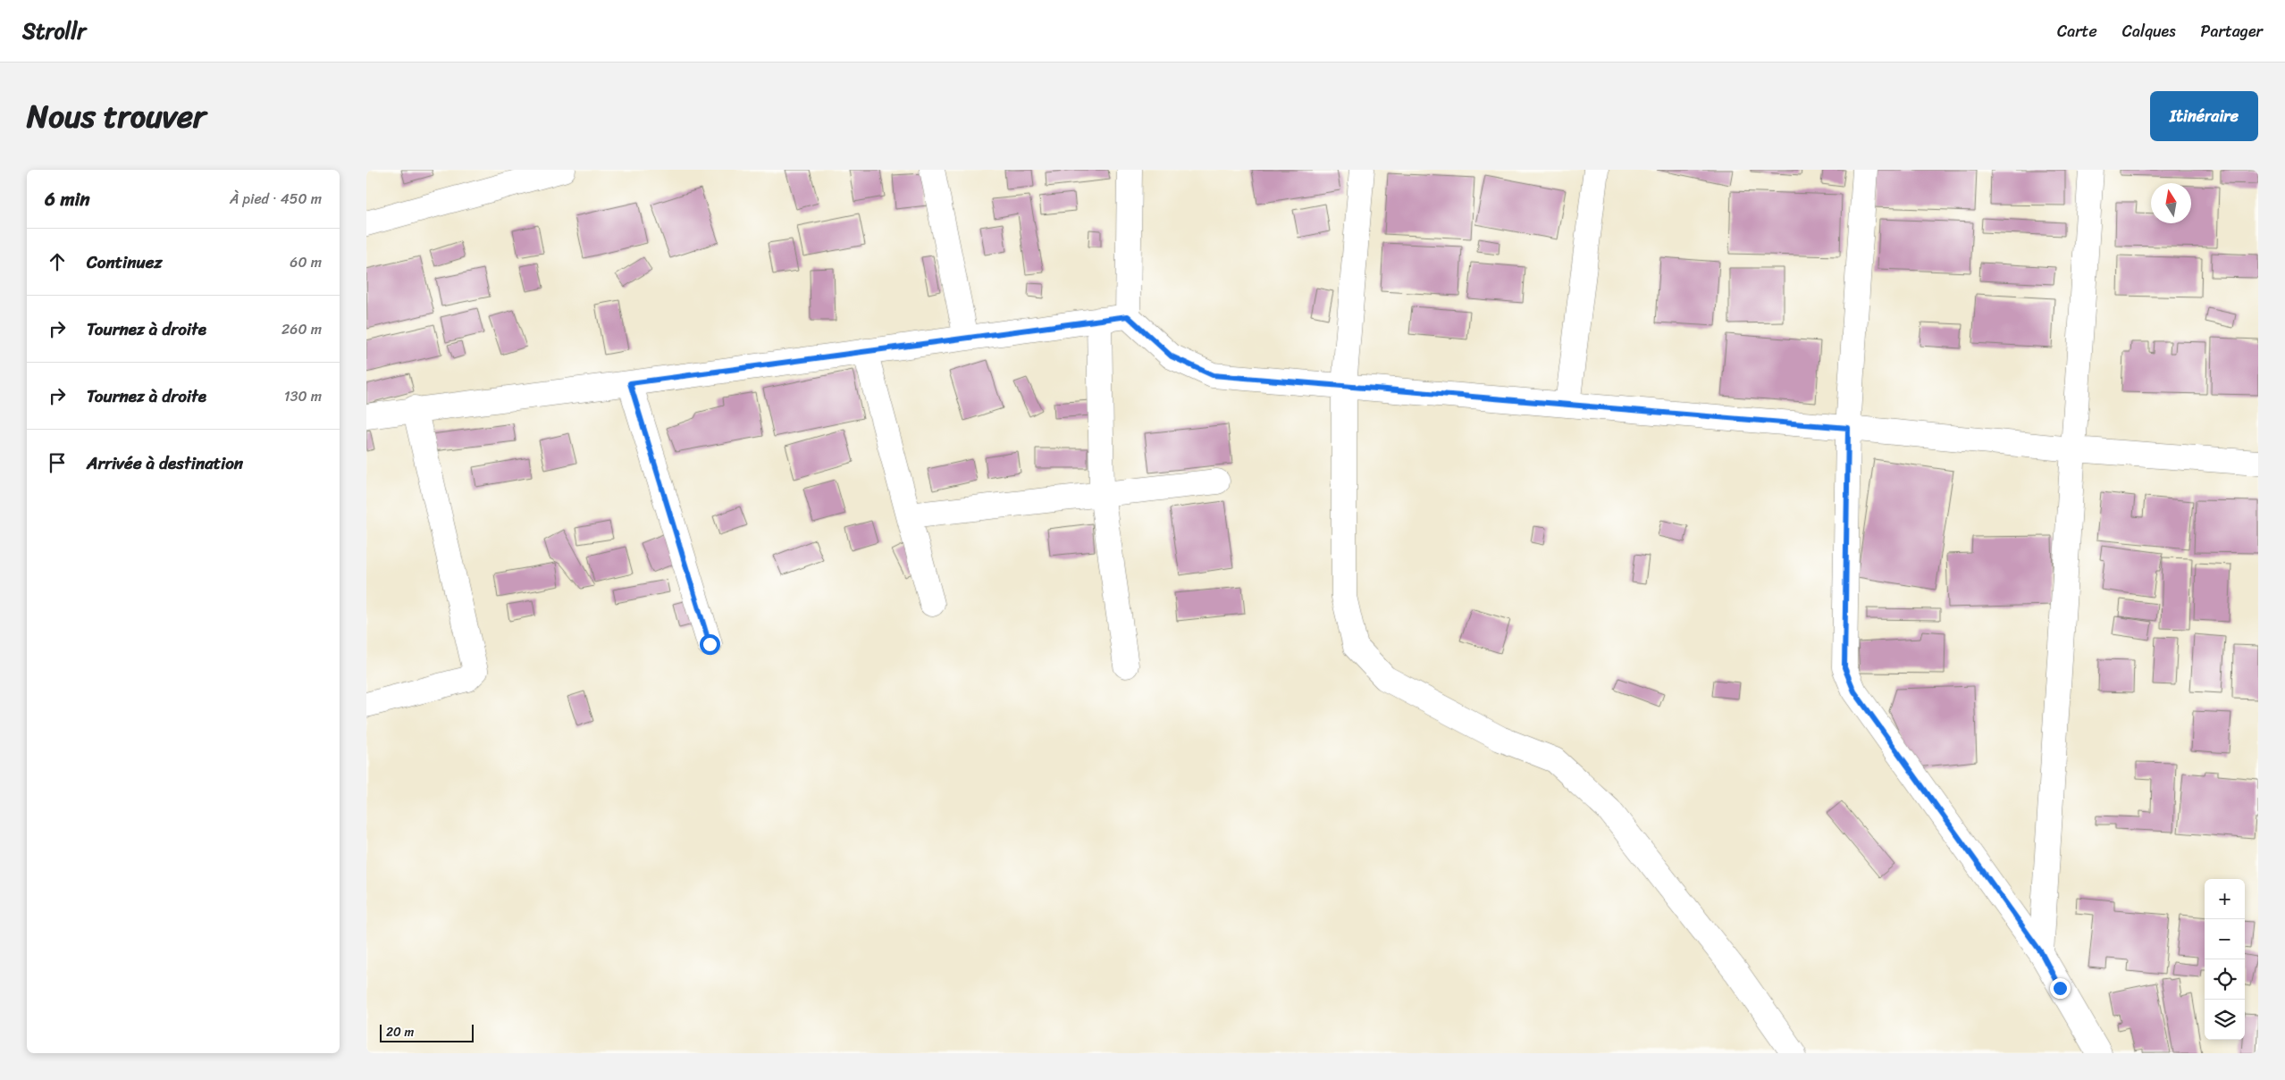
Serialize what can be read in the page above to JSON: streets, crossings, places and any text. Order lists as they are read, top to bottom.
{
  "scale_bar": "20 m",
  "north": "top",
  "page": {
    "header": "Strollr",
    "nav": ["Carte", "Calques", "Partager"],
    "title": "Nous trouver",
    "buttons": "Itinéraire",
    "heading": ["6 min", "À pied · 450 m"],
    "list": [
      ["Continuez", "60 m"],
      ["Tournez à droite", "260 m"],
      ["Tournez à droite", "130 m"],
      "Arrivée à destination"
    ],
    "map_buttons": ["+", "−"],
    "scale": "20 m"
  }
}
